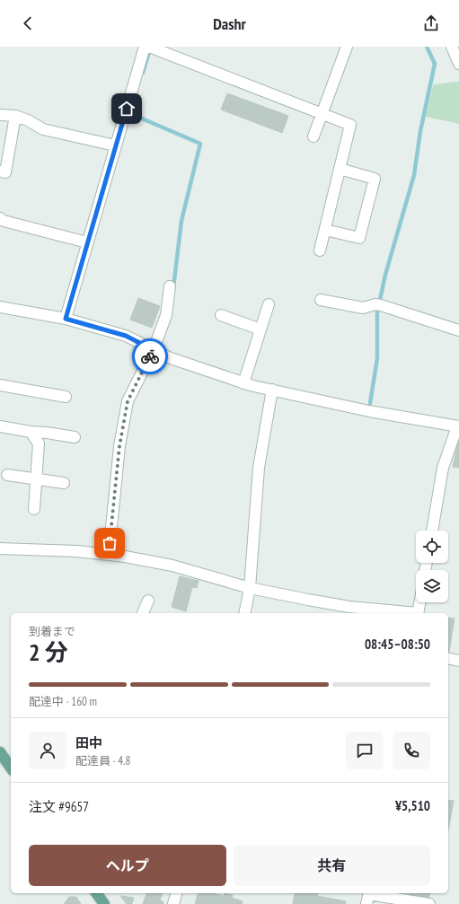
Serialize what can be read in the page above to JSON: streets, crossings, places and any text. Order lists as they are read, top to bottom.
{
  "page": {
    "header": "Dashr",
    "heading": ["2 分", "到着まで", "08:45–08:50"],
    "panel": [
      "田中",
      "配達員 · 4.8",
      "注文 #9657",
      "¥5,510"
    ],
    "bar": "配達中 · 160 m",
    "buttons": ["ヘルプ", "共有"]
  }
}
